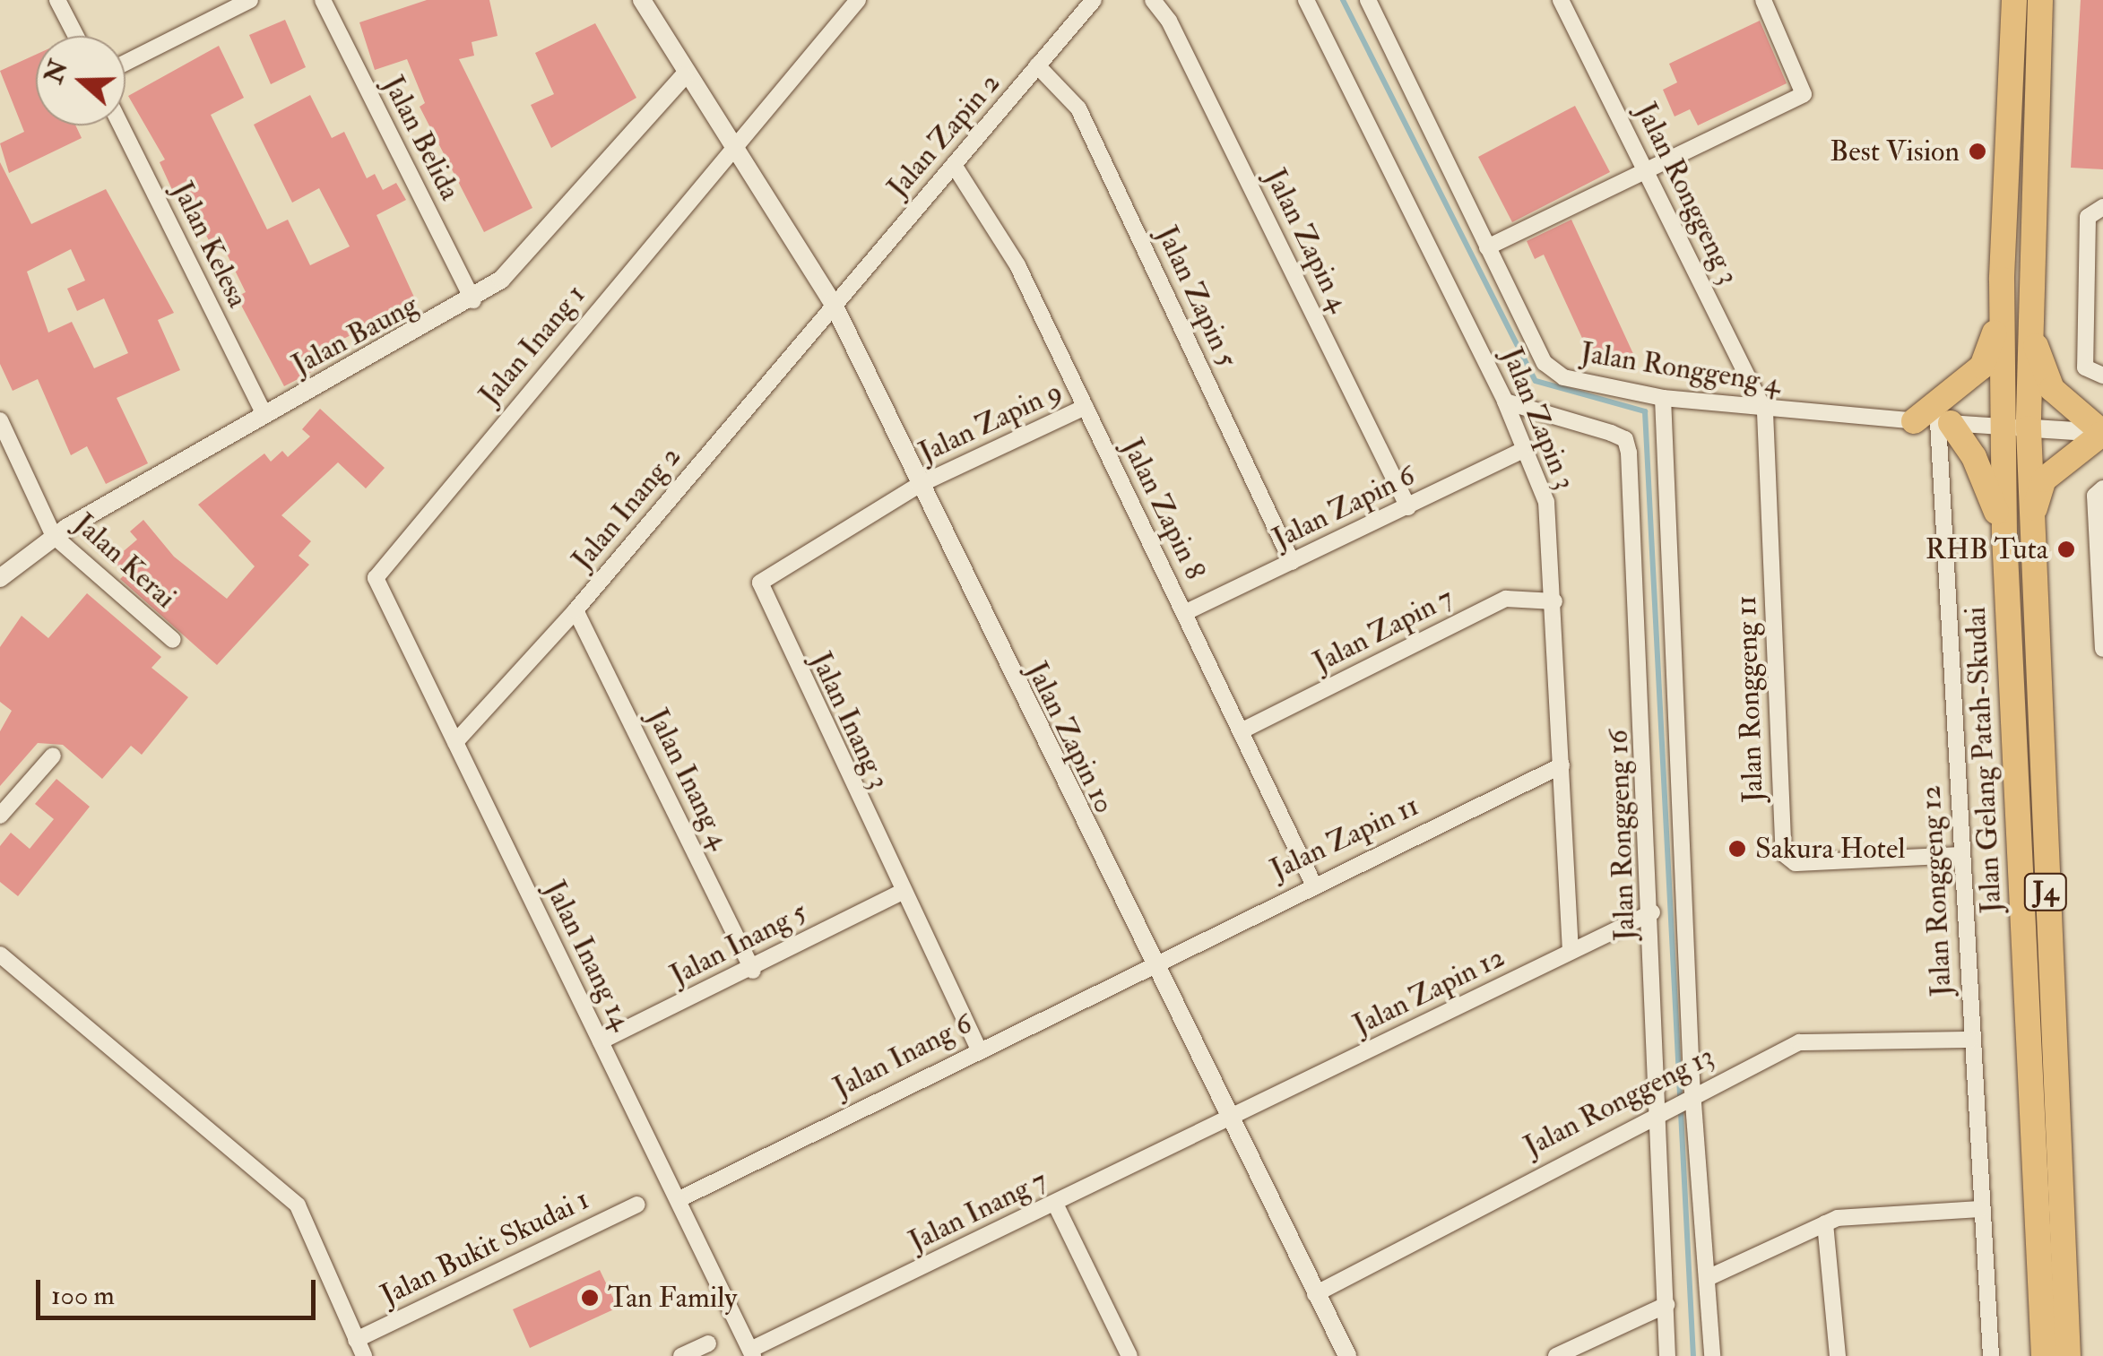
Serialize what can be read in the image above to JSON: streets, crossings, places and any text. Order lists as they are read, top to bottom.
{
  "streets": {
    "main road": ["Jalan Gelang Patah-Skudai", "J4"],
    "street": [
      "Jalan Zapin 2",
      "Jalan Belida",
      "Jalan Ronggeng 3",
      "Jalan Zapin 4",
      "Jalan Kelesa",
      "Jalan Zapin 5",
      "Jalan Baung",
      "Jalan Inang 1",
      "Jalan Ronggeng 4",
      "Jalan Zapin 3",
      "Jalan Zapin 9",
      "Jalan Zapin 6",
      "Jalan Inang 2",
      "Jalan Zapin 8",
      "Jalan Kerai",
      "Jalan Zapin 7",
      "Jalan Ronggeng 11",
      "Jalan Inang 3",
      "Jalan Zapin 10",
      "Jalan Inang 4",
      "Jalan Ronggeng 16",
      "Jalan Zapin 11",
      "Jalan Ronggeng 12",
      "Jalan Inang 5",
      "Jalan Inang 14",
      "Jalan Zapin 12",
      "Jalan Inang 6",
      "Jalan Ronggeng 13",
      "Jalan Inang 7",
      "Jalan Bukit Skudai 1"
    ]
  },
  "crossings": [
    ["Jalan Zapin 2", "Jalan Zapin 5"],
    ["Jalan Zapin 2", "Jalan Inang 2"],
    ["Jalan Zapin 2", "Jalan Zapin 8"],
    ["Jalan Zapin 2", "Jalan Zapin 10"],
    ["Jalan Belida", "Jalan Baung"],
    ["Jalan Ronggeng 3", "Jalan Ronggeng 4"],
    ["Jalan Ronggeng 3", "Jalan Ronggeng 11"],
    ["Jalan Zapin 4", "Jalan Zapin 6"],
    ["Jalan Kelesa", "Jalan Baung"],
    ["Jalan Zapin 5", "Jalan Zapin 6"],
    ["Jalan Baung", "Jalan Kerai"],
    ["Jalan Baung", "Jalan Zapin 10"],
    ["Jalan Inang 1", "Jalan Zapin 10"],
    ["Jalan Inang 1", "Jalan Inang 14"],
    ["Jalan Ronggeng 4", "Jalan Ronggeng 11"],
    ["Jalan Ronggeng 4", "Jalan Gelang Patah-Skudai"],
    ["Jalan Ronggeng 4", "Jalan Ronggeng 16"],
    ["Jalan Ronggeng 4", "Jalan Ronggeng 12"],
    ["Jalan Zapin 3", "Jalan Zapin 6"],
    ["Jalan Zapin 3", "Jalan Zapin 7"],
    ["Jalan Zapin 3", "Jalan Ronggeng 16"],
    ["Jalan Zapin 3", "Jalan Zapin 11"],
    ["Jalan Zapin 3", "Jalan Zapin 12"],
    ["Jalan Zapin 9", "Jalan Zapin 8"],
    ["Jalan Zapin 9", "Jalan Inang 3"],
    ["Jalan Zapin 9", "Jalan Zapin 10"],
    ["Jalan Zapin 6", "Jalan Zapin 8"],
    ["Jalan Inang 2", "Jalan Zapin 10"],
    ["Jalan Inang 2", "Jalan Inang 4"],
    ["Jalan Inang 2", "Jalan Inang 14"],
    ["Jalan Zapin 8", "Jalan Zapin 7"],
    ["Jalan Zapin 8", "Jalan Zapin 11"],
    ["Jalan Ronggeng 11", "Jalan Ronggeng 12"],
    ["Jalan Inang 3", "Jalan Zapin 10"],
    ["Jalan Inang 3", "Jalan Inang 5"],
    ["Jalan Inang 3", "Jalan Inang 6"],
    ["Jalan Zapin 10", "Jalan Zapin 11"],
    ["Jalan Zapin 10", "Jalan Zapin 12"],
    ["Jalan Zapin 10", "Jalan Inang 6"],
    ["Jalan Zapin 10", "Jalan Ronggeng 13"],
    ["Jalan Zapin 10", "Jalan Inang 7"],
    ["Jalan Inang 4", "Jalan Inang 5"],
    ["Jalan Ronggeng 16", "Jalan Zapin 12"],
    ["Jalan Ronggeng 16", "Jalan Ronggeng 13"],
    ["Jalan Zapin 11", "Jalan Inang 6"],
    ["Jalan Ronggeng 12", "Jalan Ronggeng 13"],
    ["Jalan Inang 5", "Jalan Inang 14"],
    ["Jalan Inang 14", "Jalan Inang 6"],
    ["Jalan Inang 14", "Jalan Inang 7"],
    ["Jalan Zapin 12", "Jalan Inang 7"]
  ],
  "places": [
    "Best Vision",
    "RHB Tuta",
    "Sakura Hotel",
    "Tan Family"
  ],
  "scale_bar": "100 m",
  "north": "left"
}
